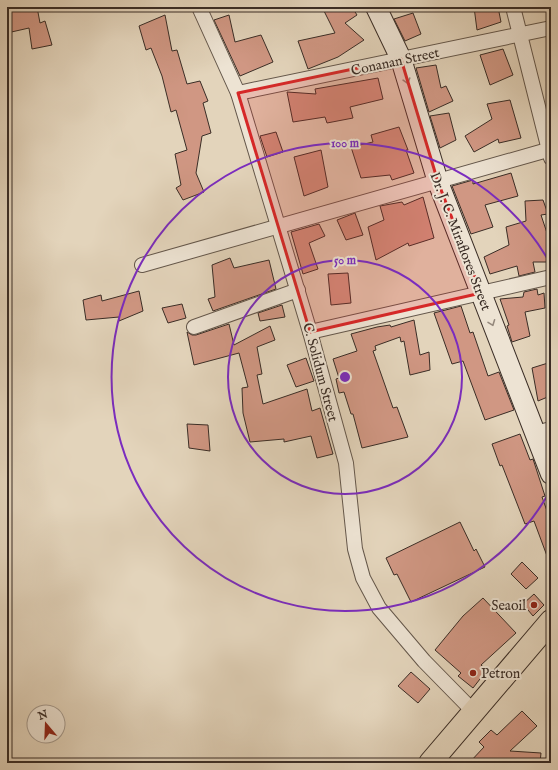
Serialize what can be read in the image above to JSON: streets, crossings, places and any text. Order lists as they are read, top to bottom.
{
  "streets": {
    "street": ["Conanan Street", "Dr. J. C. Miraflores Street", "C. Solidum Street"]
  },
  "crossings": [
    ["Conanan Street", "Dr. J. C. Miraflores Street"],
    ["Conanan Street", "C. Solidum Street"]
  ],
  "places": ["Seaoil", "Petron"],
  "north": "top",
  "rings": ["100 m", "50 m"]
}
